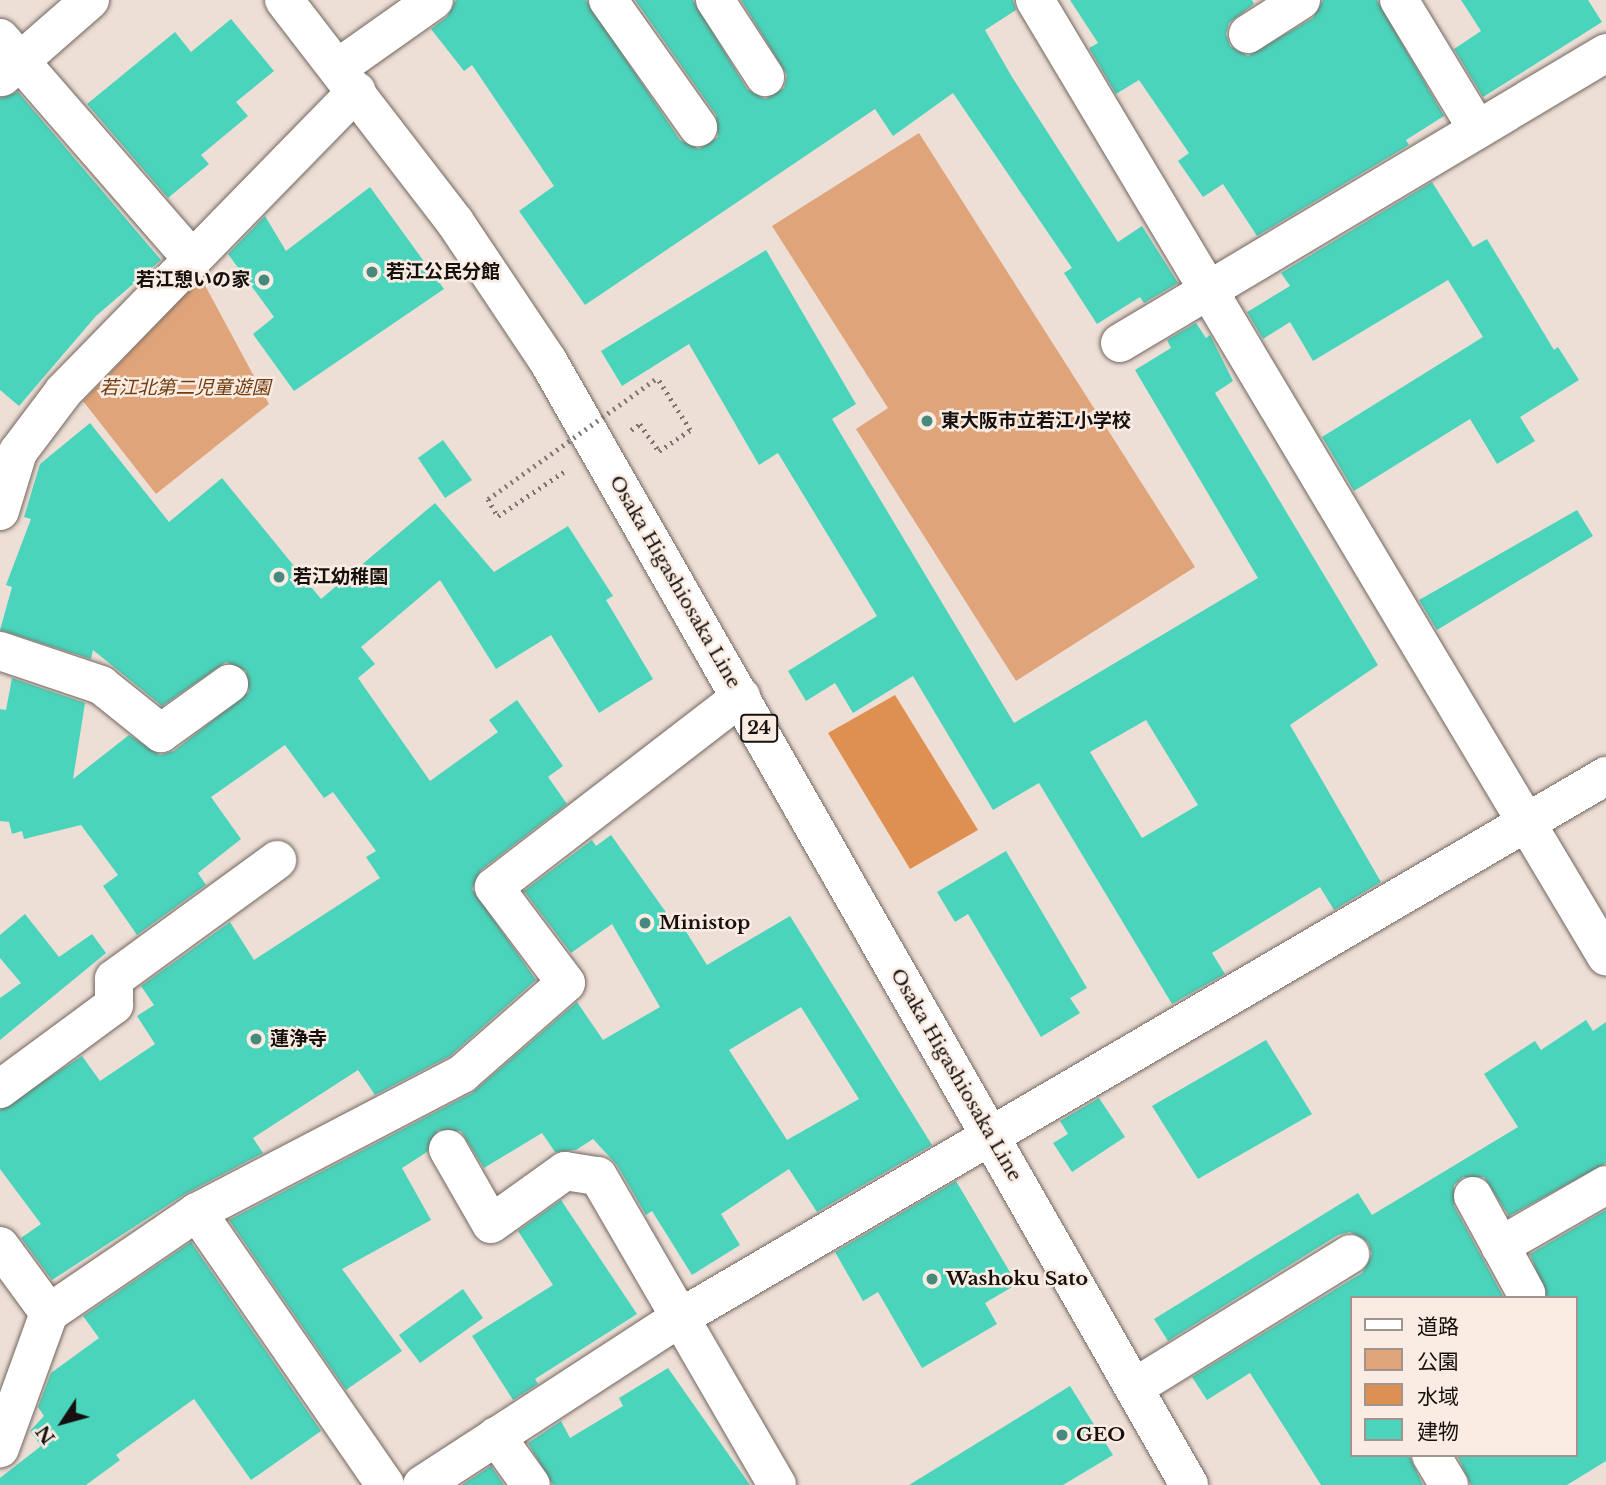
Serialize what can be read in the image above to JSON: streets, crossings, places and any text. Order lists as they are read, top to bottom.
{
  "streets": {
    "street": ["Osaka Higashiosaka Line", "24"]
  },
  "parks": ["若江北第二児童遊園"],
  "places": [
    "若江公民分館",
    "若江憩いの家",
    "東大阪市立若江小学校",
    "若江幼稚園",
    "Ministop",
    "蓮浄寺",
    "Washoku Sato",
    "GEO"
  ],
  "legend": [
    "道路",
    "公園",
    "水域",
    "建物"
  ],
  "north": "bottom left"
}
